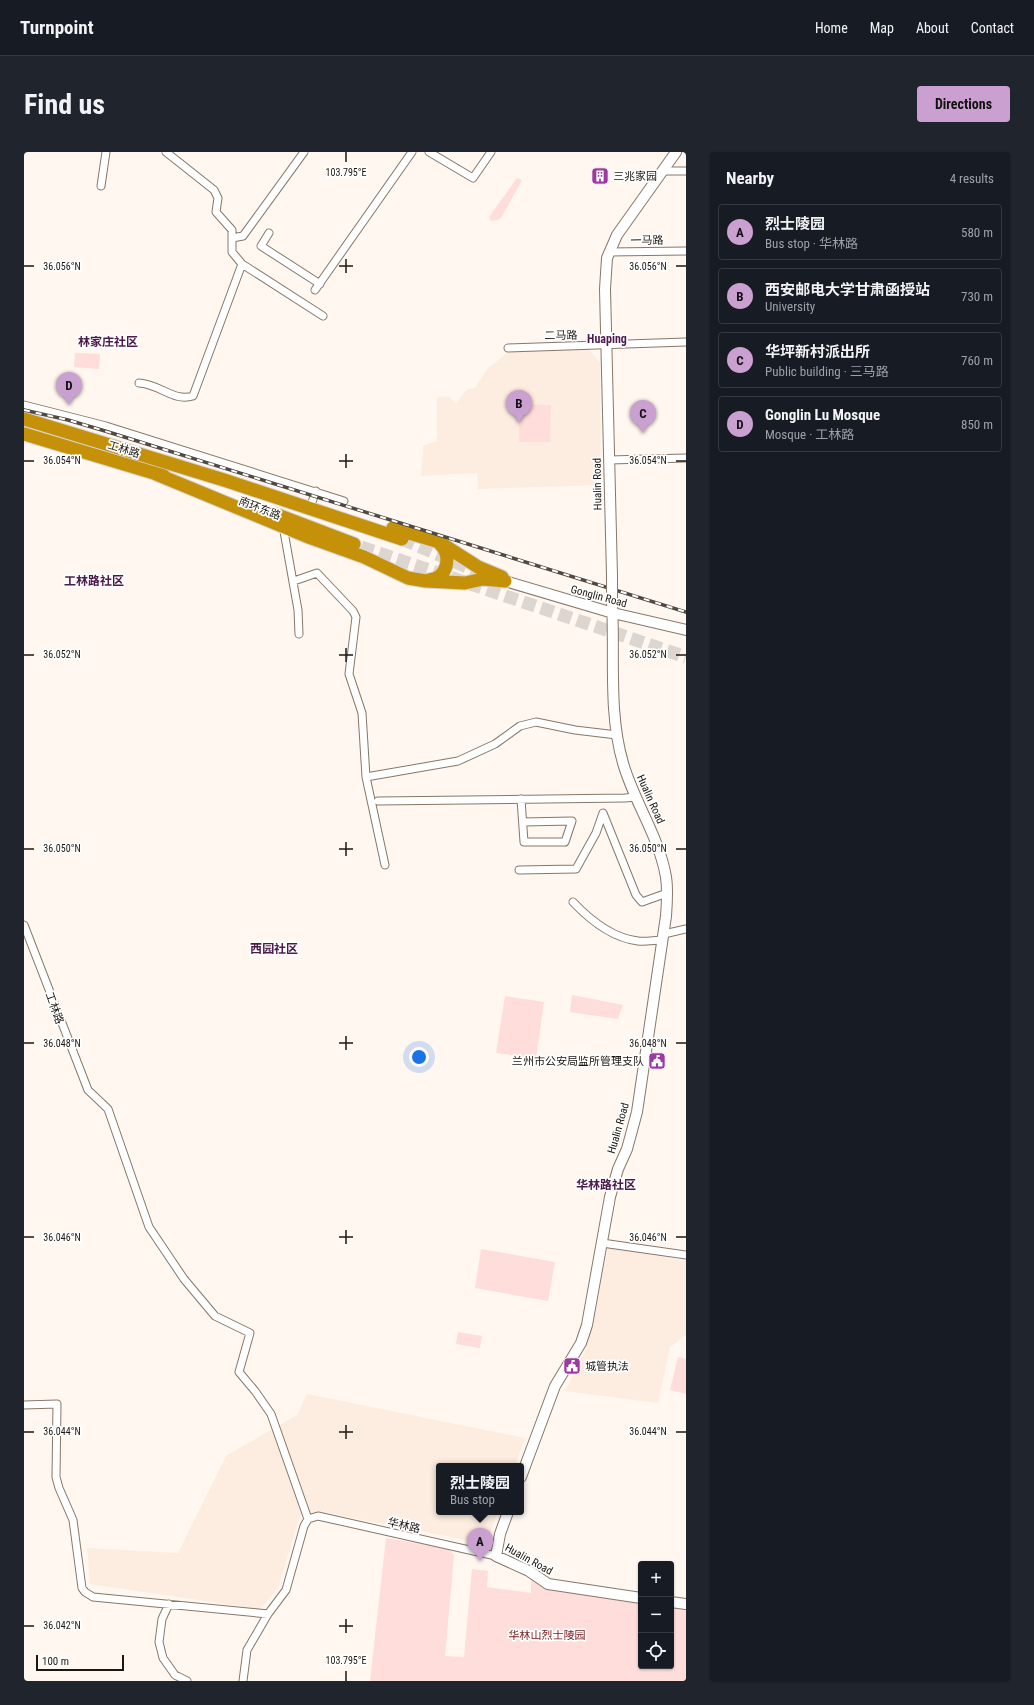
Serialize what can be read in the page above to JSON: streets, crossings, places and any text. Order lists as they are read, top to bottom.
{
  "streets": {
    "highway": ["工林路", "南环东路"],
    "street": [
      "一马路",
      "二马路",
      "Hualin Road",
      "Gonglin Road",
      "华林路"
    ]
  },
  "crossings": [
    ["一马路", "Hualin Road"],
    ["二马路", "Hualin Road"],
    ["工林路", "南环东路"],
    ["工林路", "华林路"],
    ["Hualin Road", "Gonglin Road"],
    ["Hualin Road", "华林路"]
  ],
  "districts": [
    "Huaping",
    "林家庄社区",
    "工林路社区",
    "西园社区",
    "华林路社区"
  ],
  "parks": ["华林山烈士陵园"],
  "places": {
    "building": ["三兆家园"],
    "public building": ["兰州市公安局监所管理支队", "城管执法"]
  },
  "scale_bar": "100 m",
  "page": {
    "header": "Turnpoint",
    "nav": [
      "Home",
      "Map",
      "About",
      "Contact"
    ],
    "buttons": "Directions",
    "title": "Find us",
    "heading": ["Nearby", "4 results"],
    "list": [
      {
        "mark": "A",
        "name": "烈士陵园",
        "note": "Bus stop · 华林路",
        "value": "580 m"
      },
      {
        "mark": "B",
        "name": "西安邮电大学甘肃函授站",
        "note": "University",
        "value": "730 m"
      },
      {
        "mark": "C",
        "name": "华坪新村派出所",
        "note": "Public building · 三马路",
        "value": "760 m"
      },
      {
        "mark": "D",
        "name": "Gonglin Lu Mosque",
        "note": "Mosque · 工林路",
        "value": "850 m"
      }
    ],
    "pins": [
      "D",
      "B",
      "C",
      "A"
    ],
    "popup": ["烈士陵园", "Bus stop"],
    "map_buttons": ["+", "−"],
    "scale": "100 m"
  },
  "coordinates": [
    "103.795°E",
    "36.056°N",
    "36.054°N",
    "36.052°N",
    "36.050°N",
    "36.048°N",
    "36.046°N",
    "36.044°N",
    "36.042°N"
  ]
}
